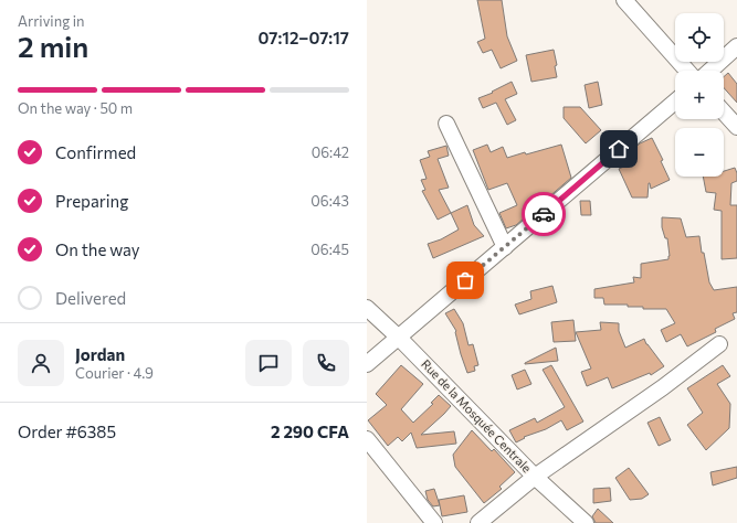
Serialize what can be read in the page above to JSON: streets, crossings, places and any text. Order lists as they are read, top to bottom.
{
  "streets": {
    "street": ["Rue de la Mosquée Centrale"]
  },
  "page": {
    "heading": ["2 min", "Arriving in", "07:12–07:17"],
    "panel": [
      "Jordan",
      "Courier · 4.9",
      "Order #6385",
      "2 290 CFA"
    ],
    "map_buttons": ["+", "−"],
    "bar": "On the way · 50 m",
    "list": [
      ["Confirmed", "06:42"],
      ["Preparing", "06:43"],
      ["On the way", "06:45"],
      "Delivered"
    ]
  }
}
